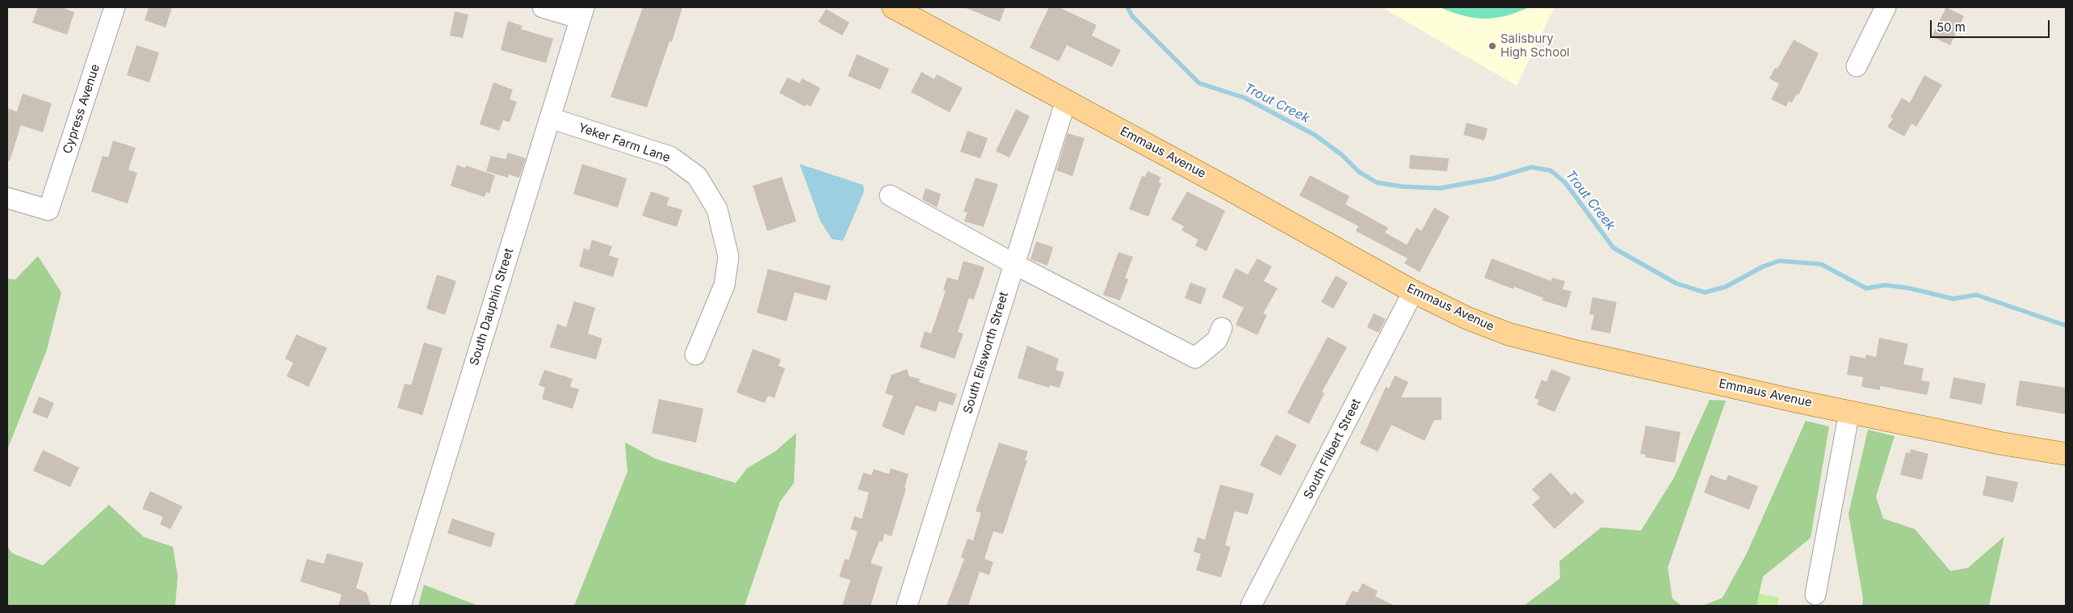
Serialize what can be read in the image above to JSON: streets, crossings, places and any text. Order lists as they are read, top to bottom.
{
  "streets": {
    "main road": ["Emmaus Avenue"],
    "street": [
      "Cypress Avenue",
      "Yeker Farm Lane",
      "South Dauphin Street",
      "South Ellsworth Street",
      "South Filbert Street"
    ]
  },
  "crossings": [
    ["Yeker Farm Lane", "South Dauphin Street"],
    ["Emmaus Avenue", "South Ellsworth Street"],
    ["Emmaus Avenue", "South Filbert Street"]
  ],
  "water": ["Trout Creek"],
  "places": ["Salisbury High School"],
  "scale_bar": "50 m"
}
